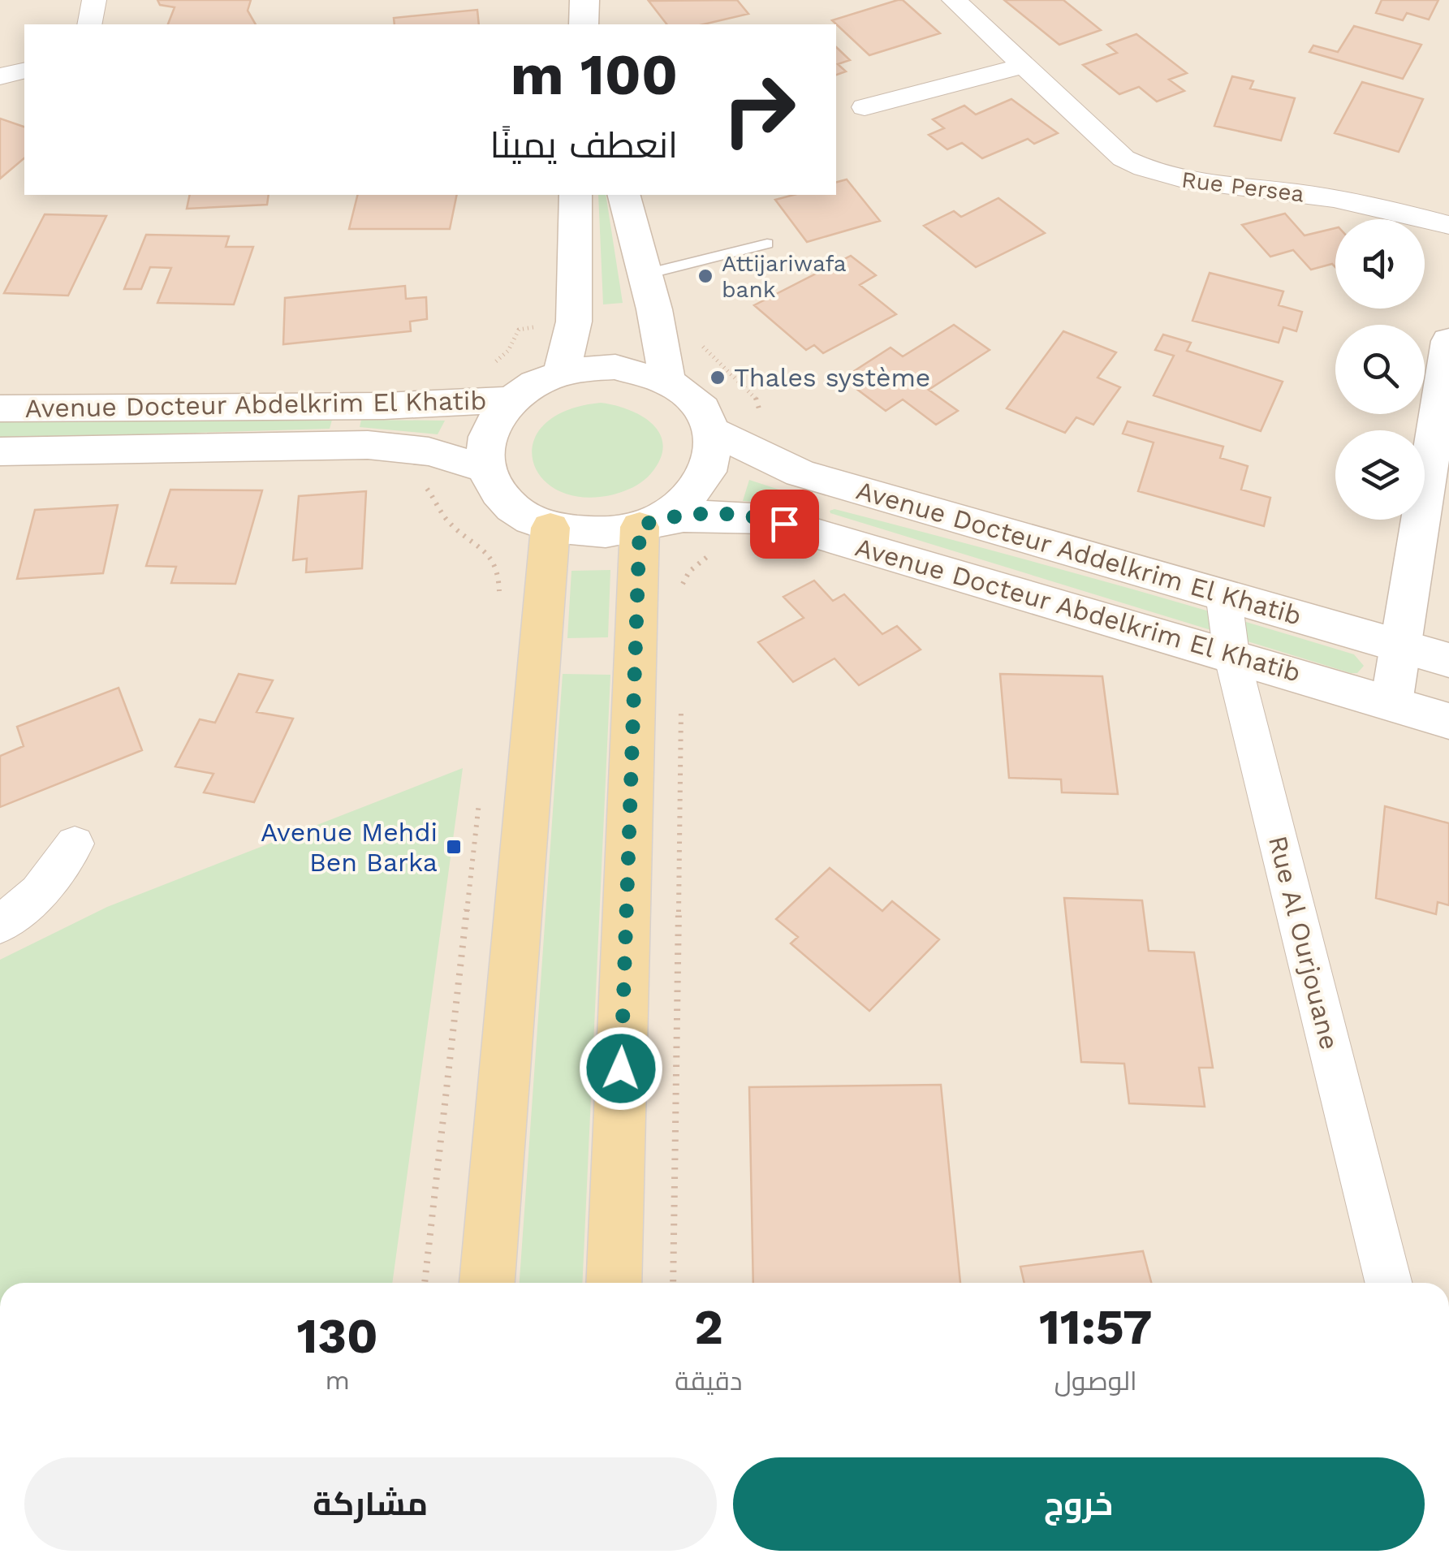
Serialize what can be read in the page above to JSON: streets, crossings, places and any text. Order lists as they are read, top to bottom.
{
  "streets": {
    "main road": ["Avenue Docteur Abdelkrim El Khatib", "Avenue Docteur Addelkrim El Khatib"],
    "street": ["Rue Persea", "Rue Al Ourjouane"]
  },
  "crossings": [
    ["Avenue Docteur Abdelkrim El Khatib", "Avenue Docteur Addelkrim El Khatib"],
    ["Avenue Docteur Abdelkrim El Khatib", "Rue Al Ourjouane"],
    ["Avenue Docteur Addelkrim El Khatib", "Rue Al Ourjouane"]
  ],
  "places": {
    "other": ["Attijariwafa bank", "Thales système"],
    "transit": ["Avenue Mehdi Ben Barka"]
  },
  "page": {
    "turn": ["100 m", "انعطف يمينًا"],
    "eta": [
      "11:57",
      "الوصول",
      "2",
      "دقيقة",
      "130",
      "m"
    ],
    "buttons": ["خروج", "مشاركة"]
  }
}
